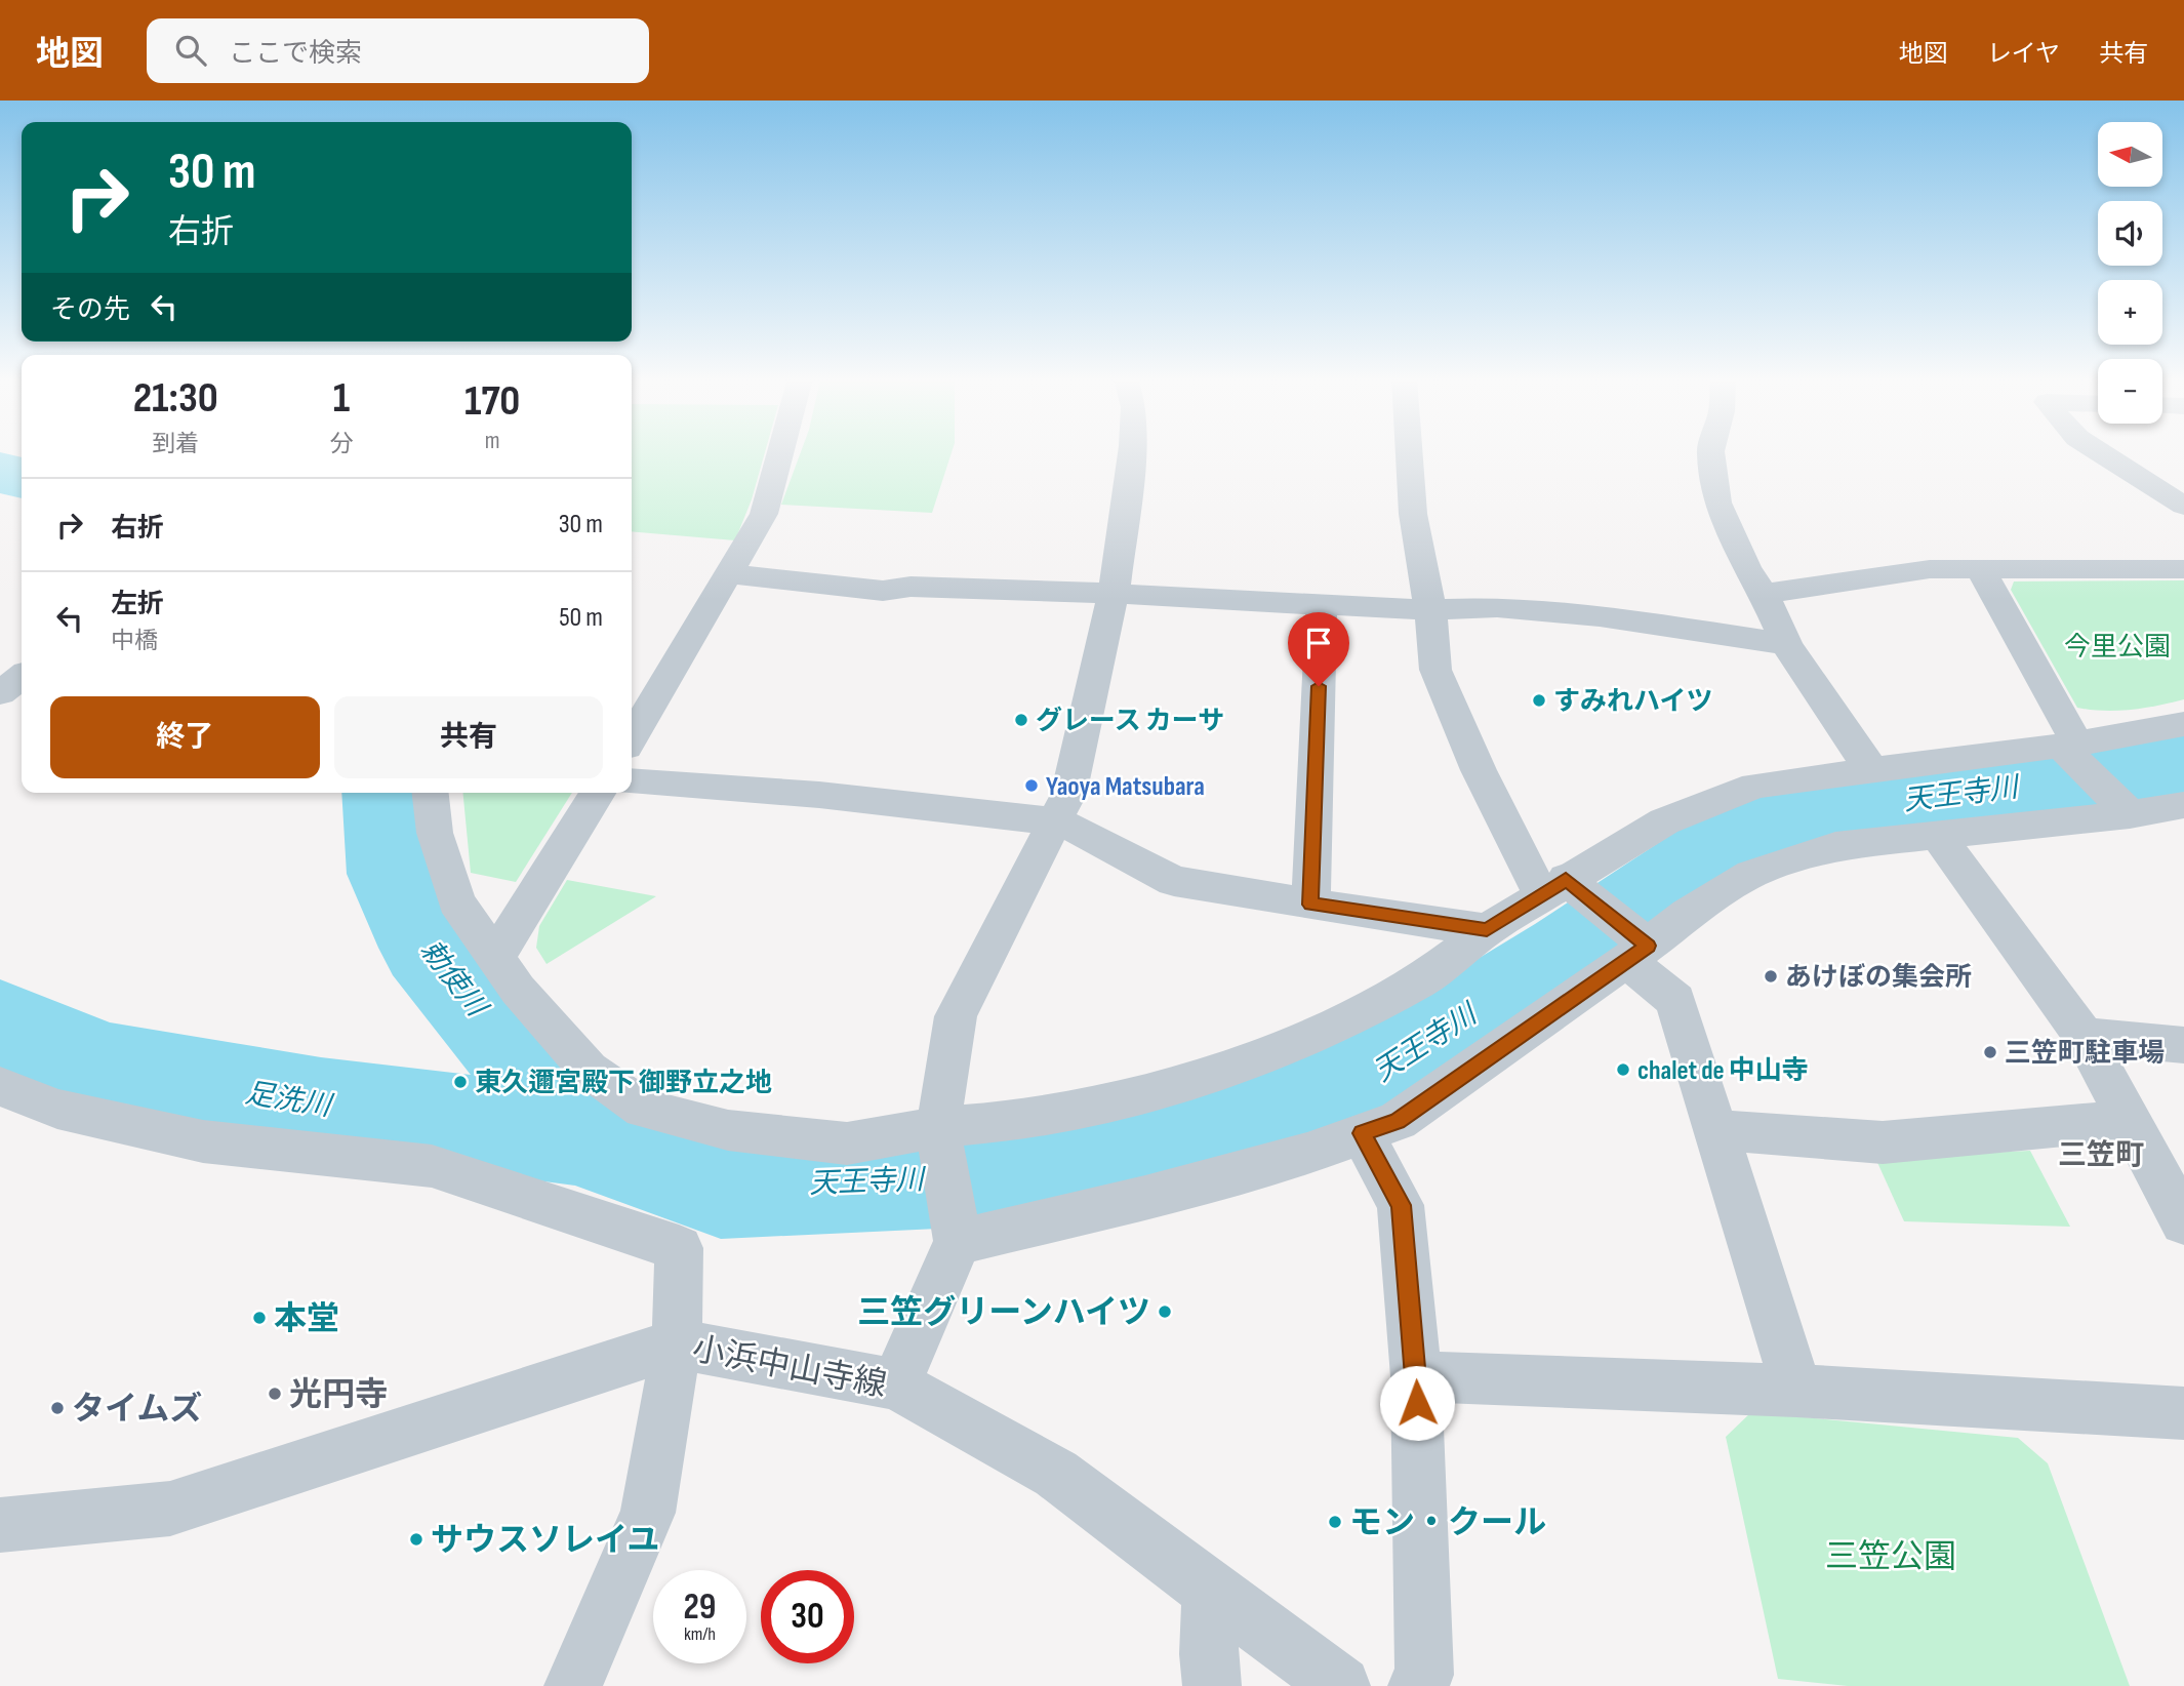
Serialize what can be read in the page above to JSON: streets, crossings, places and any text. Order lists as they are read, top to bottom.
{
  "streets": {
    "street": ["小浜中山寺線"]
  },
  "districts": ["三笠町"],
  "water": ["天王寺川", "勅使川", "足洗川"],
  "parks": ["今里公園", "三笠公園"],
  "places": [
    "すみれハイツ",
    "グレース カーサ",
    "Yaoya Matsubara",
    "あけぼの集会所",
    "三笠町駐車場",
    "chalet de 中山寺",
    "東久邇宮殿下 御野立之地",
    "三笠グリーンハイツ",
    "本堂",
    "光円寺",
    "タイムズ",
    "モン・クール",
    "サウスソレイユ"
  ],
  "north": "left",
  "page": {
    "header": "地図",
    "search": "ここで検索",
    "nav": ["地図", "レイヤ", "共有"],
    "map_buttons": ["+", "−"],
    "turn": ["30 m", "右折"],
    "then": "その先",
    "eta": [
      "21:30",
      "到着",
      "1",
      "分",
      "170",
      "m"
    ],
    "list": [
      {
        "name": "右折",
        "value": "30 m"
      },
      {
        "name": "左折",
        "note": "中橋",
        "value": "50 m"
      }
    ],
    "buttons": ["終了", "共有"],
    "speed": "29 km/h",
    "limit": "30"
  }
}
